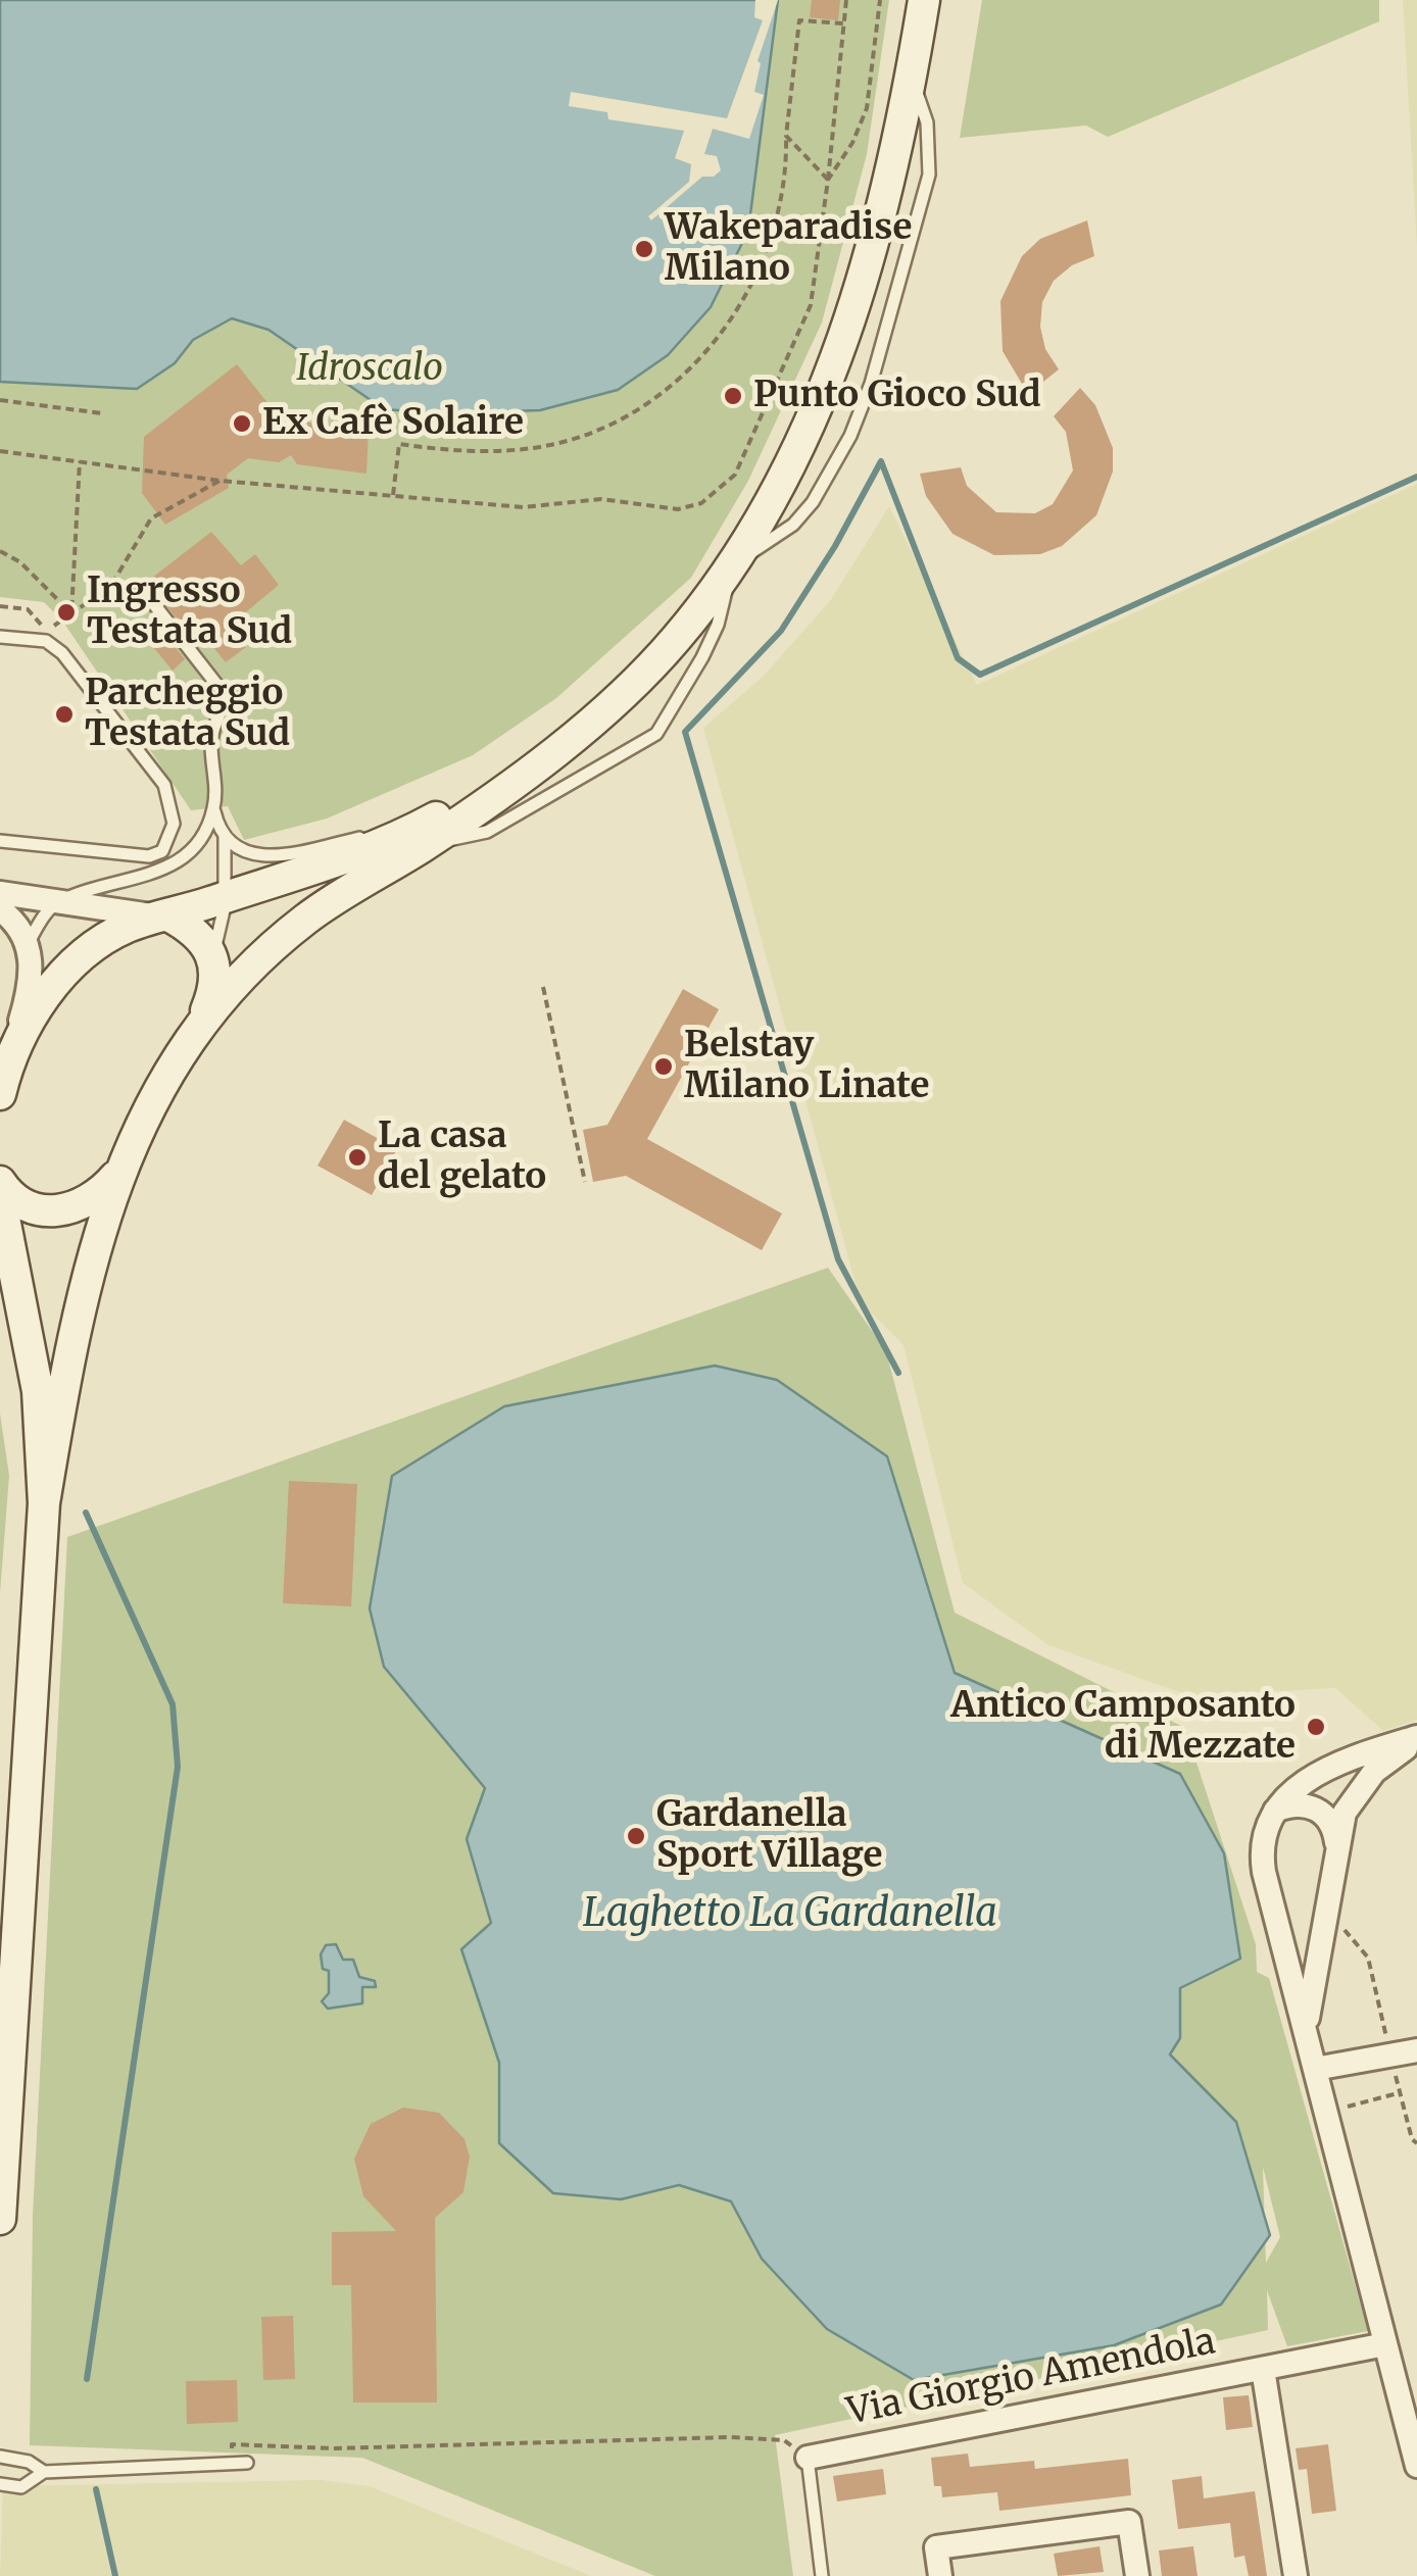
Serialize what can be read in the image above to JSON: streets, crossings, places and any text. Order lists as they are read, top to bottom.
{
  "streets": {
    "street": ["Via Giorgio Amendola"]
  },
  "water": ["Laghetto La Gardanella"],
  "parks": ["Idroscalo"],
  "places": [
    "Wakeparadise Milano",
    "Punto Gioco Sud",
    "Ex Cafè Solaire",
    "Ingresso Testata Sud",
    "Parcheggio Testata Sud",
    "Belstay Milano Linate",
    "La casa del gelato",
    "Antico Camposanto di Mezzate",
    "Gardanella Sport Village"
  ]
}
